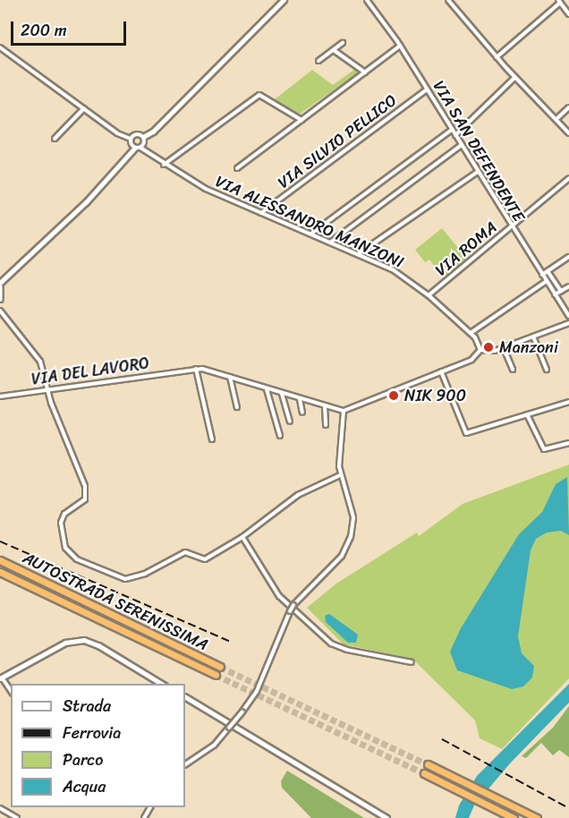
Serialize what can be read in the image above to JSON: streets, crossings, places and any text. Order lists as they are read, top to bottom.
{
  "streets": {
    "highway": ["AUTOSTRADA SERENISSIMA"],
    "street": [
      "VIA SILVIO PELLICO",
      "VIA SAN DEFENDENTE",
      "VIA ALESSANDRO MANZONI",
      "VIA ROMA",
      "VIA DEL LAVORO"
    ]
  },
  "crossings": [
    ["VIA SILVIO PELLICO", "VIA SAN DEFENDENTE"],
    ["VIA SILVIO PELLICO", "VIA ALESSANDRO MANZONI"],
    ["VIA SAN DEFENDENTE", "VIA ROMA"],
    ["VIA ALESSANDRO MANZONI", "VIA ROMA"]
  ],
  "places": ["Manzoni", "NIK 900"],
  "legend": [
    "Strada",
    "Ferrovia",
    "Parco",
    "Acqua"
  ],
  "scale_bar": "200 m"
}
